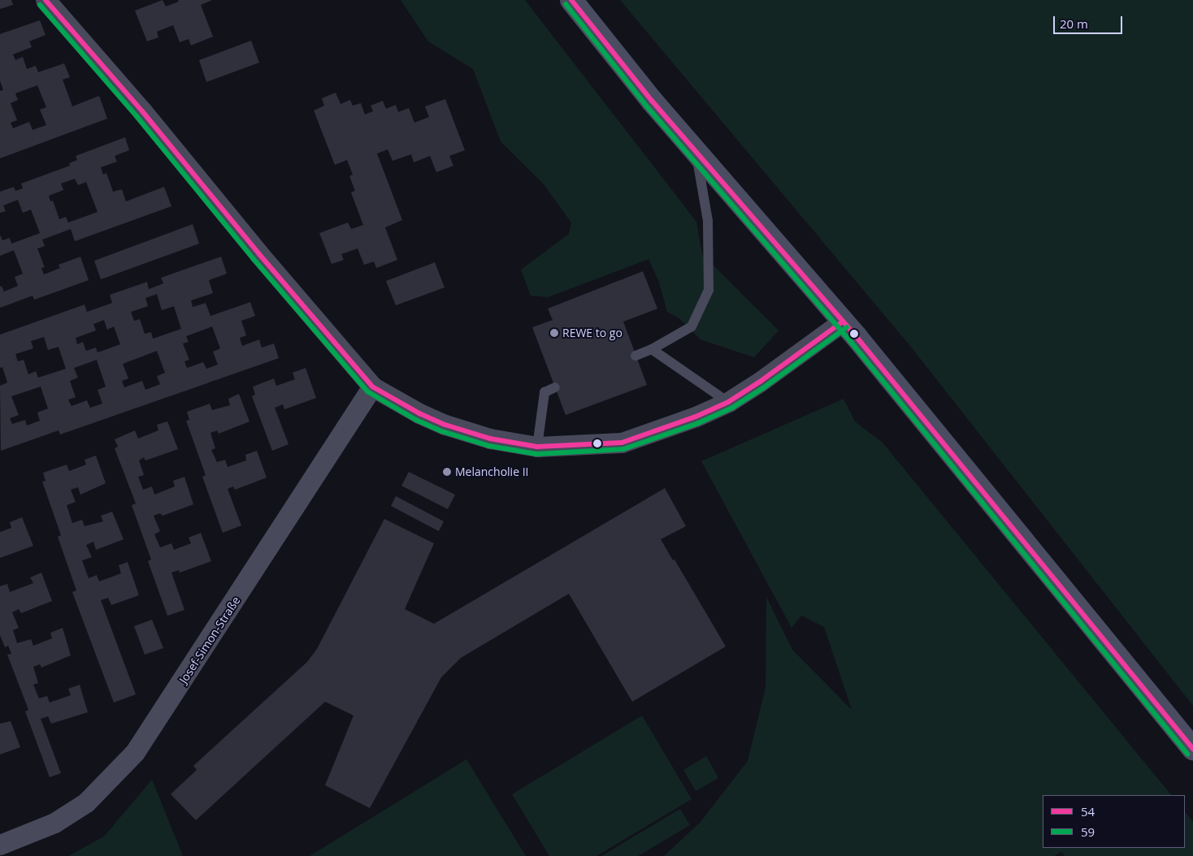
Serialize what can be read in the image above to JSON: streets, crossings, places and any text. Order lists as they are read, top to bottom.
{
  "streets": {
    "street": ["Josef-Simon-Straße"]
  },
  "places": ["REWE to go", "Melancholie II"],
  "lines": ["transit line 54", "transit line 59"],
  "legend": ["54", "59"],
  "scale_bar": "20 m"
}
